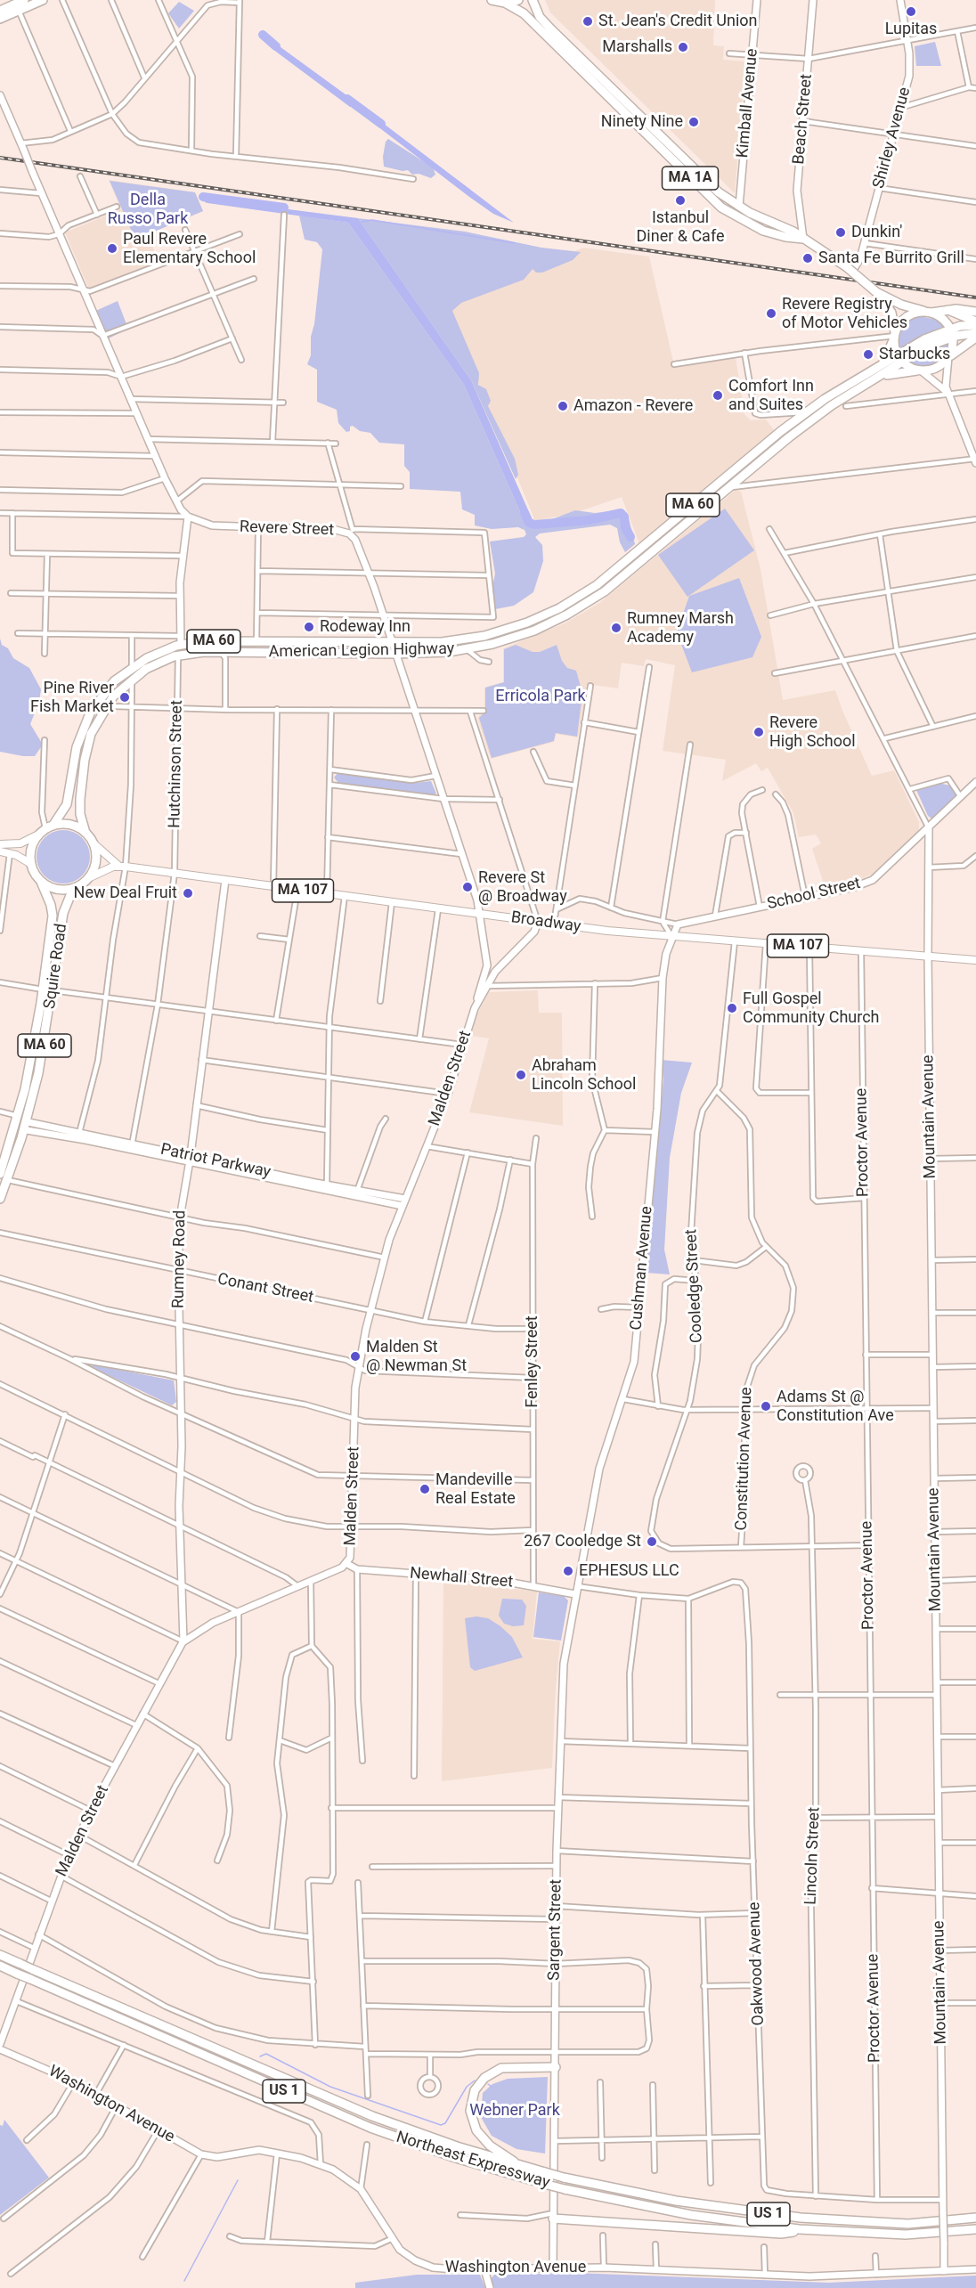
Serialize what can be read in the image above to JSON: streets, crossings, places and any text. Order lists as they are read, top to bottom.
{
  "streets": {
    "highway": [
      "MA 1A",
      "MA 60",
      "American Legion Highway",
      "Squire Road",
      "US 1",
      "Northeast Expressway"
    ],
    "main road": ["MA 107", "Broadway"],
    "street": [
      "Kimball Avenue",
      "Beach Street",
      "Shirley Avenue",
      "Revere Street",
      "Hutchinson Street",
      "School Street",
      "Malden Street",
      "Mountain Avenue",
      "Proctor Avenue",
      "Patriot Parkway",
      "Rumney Road",
      "Cushman Avenue",
      "Cooledge Street",
      "Conant Street",
      "Fenley Street",
      "Constitution Avenue",
      "Newhall Street",
      "Lincoln Street",
      "Sargent Street",
      "Oakwood Avenue",
      "Washington Avenue"
    ]
  },
  "crossings": [
    ["Kimball Avenue", "MA 1A"],
    ["Beach Street", "MA 1A"],
    ["Shirley Avenue", "MA 1A"],
    ["MA 1A", "American Legion Highway"],
    ["MA 60", "American Legion Highway"],
    ["MA 60", "Broadway"],
    ["MA 60", "Squire Road"],
    ["Revere Street", "American Legion Highway"],
    ["Revere Street", "Broadway"],
    ["Revere Street", "Malden Street"],
    ["American Legion Highway", "Hutchinson Street"],
    ["American Legion Highway", "Broadway"],
    ["American Legion Highway", "Squire Road"],
    ["Hutchinson Street", "Broadway"],
    ["Hutchinson Street", "Patriot Parkway"],
    ["School Street", "Mountain Avenue"],
    ["Broadway", "Squire Road"],
    ["Broadway", "Malden Street"],
    ["Broadway", "Mountain Avenue"],
    ["Broadway", "Proctor Avenue"],
    ["Broadway", "Rumney Road"],
    ["Broadway", "Cushman Avenue"],
    ["Broadway", "Cooledge Street"],
    ["Squire Road", "Patriot Parkway"],
    ["Malden Street", "Patriot Parkway"],
    ["Malden Street", "Rumney Road"],
    ["Malden Street", "Conant Street"],
    ["Malden Street", "Newhall Street"],
    ["Mountain Avenue", "Washington Avenue"],
    ["Patriot Parkway", "Rumney Road"],
    ["Rumney Road", "Conant Street"],
    ["Cushman Avenue", "Newhall Street"],
    ["Cushman Avenue", "Sargent Street"],
    ["Cooledge Street", "Constitution Avenue"],
    ["Conant Street", "Fenley Street"],
    ["Fenley Street", "Newhall Street"],
    ["Newhall Street", "Sargent Street"],
    ["Lincoln Street", "Oakwood Avenue"],
    ["Sargent Street", "Washington Avenue"]
  ],
  "parks": ["Della Russo Park", "Erricola Park", "Webner Park"],
  "places": [
    "Lupitas",
    "St. Jean's Credit Union",
    "Marshalls",
    "Ninety Nine",
    "Istanbul Diner & Cafe",
    "Dunkin'",
    "Paul Revere Elementary School",
    "Santa Fe Burrito Grill",
    "Revere Registry of Motor Vehicles",
    "Starbucks",
    "Comfort Inn and Suites",
    "Amazon - Revere",
    "Rodeway Inn",
    "Rumney Marsh Academy",
    "Pine River Fish Market",
    "Revere High School",
    "Revere St @ Broadway",
    "New Deal Fruit",
    "Full Gospel Community Church",
    "Abraham Lincoln School",
    "Malden St @ Newman St",
    "Adams St @ Constitution Ave",
    "Mandeville Real Estate",
    "267 Cooledge St",
    "EPHESUS LLC"
  ]
}
